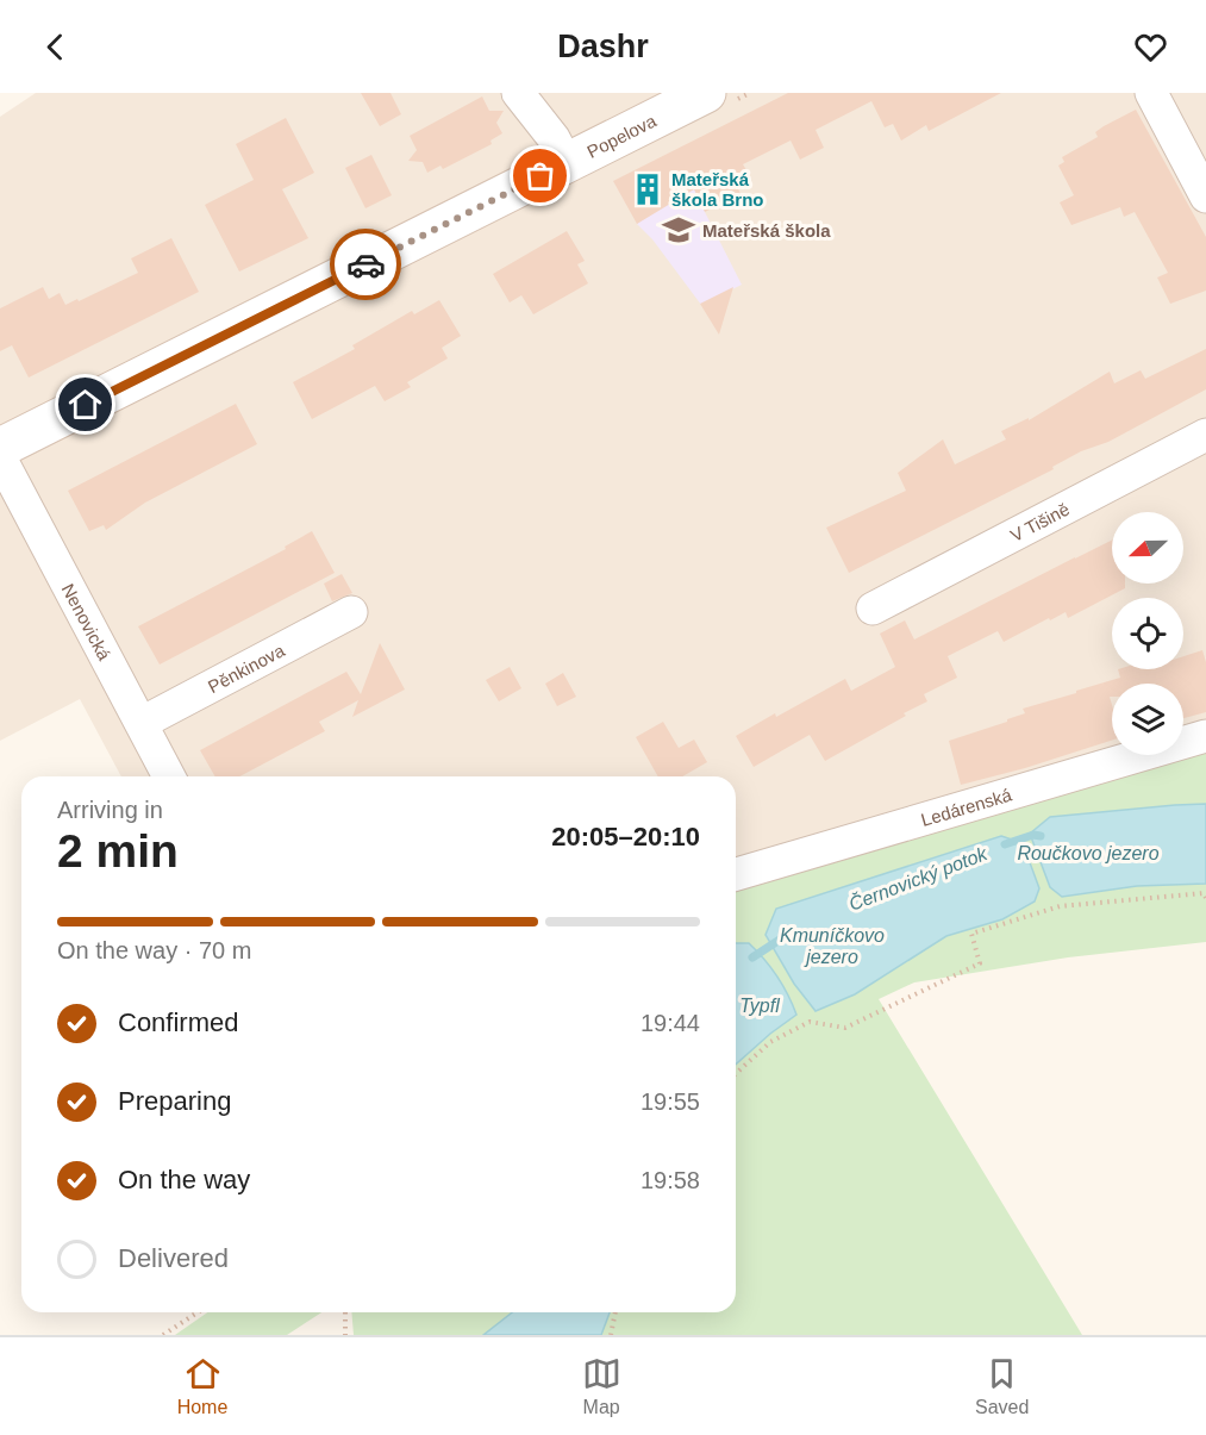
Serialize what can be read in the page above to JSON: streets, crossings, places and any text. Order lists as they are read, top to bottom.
{
  "streets": {
    "street": [
      "Popelova",
      "V Tišině",
      "Nenovická",
      "Pěnkinova",
      "Ledárenská"
    ]
  },
  "crossings": [
    ["Nenovická", "Pěnkinova"]
  ],
  "water": [
    "Roučkovo jezero",
    "Černovický potok",
    "Kmuníčkovo jezero",
    "Typfl"
  ],
  "places": {
    "building": ["Mateřská škola Brno"],
    "school or university": ["Mateřská škola"]
  },
  "north": "left",
  "page": {
    "header": "Dashr",
    "heading": ["2 min", "Arriving in", "20:05–20:10"],
    "bar": "On the way · 70 m",
    "list": [
      ["Confirmed", "19:44"],
      ["Preparing", "19:55"],
      ["On the way", "19:58"],
      "Delivered"
    ],
    "tabs": ["Home", "Map", "Saved"]
  }
}
